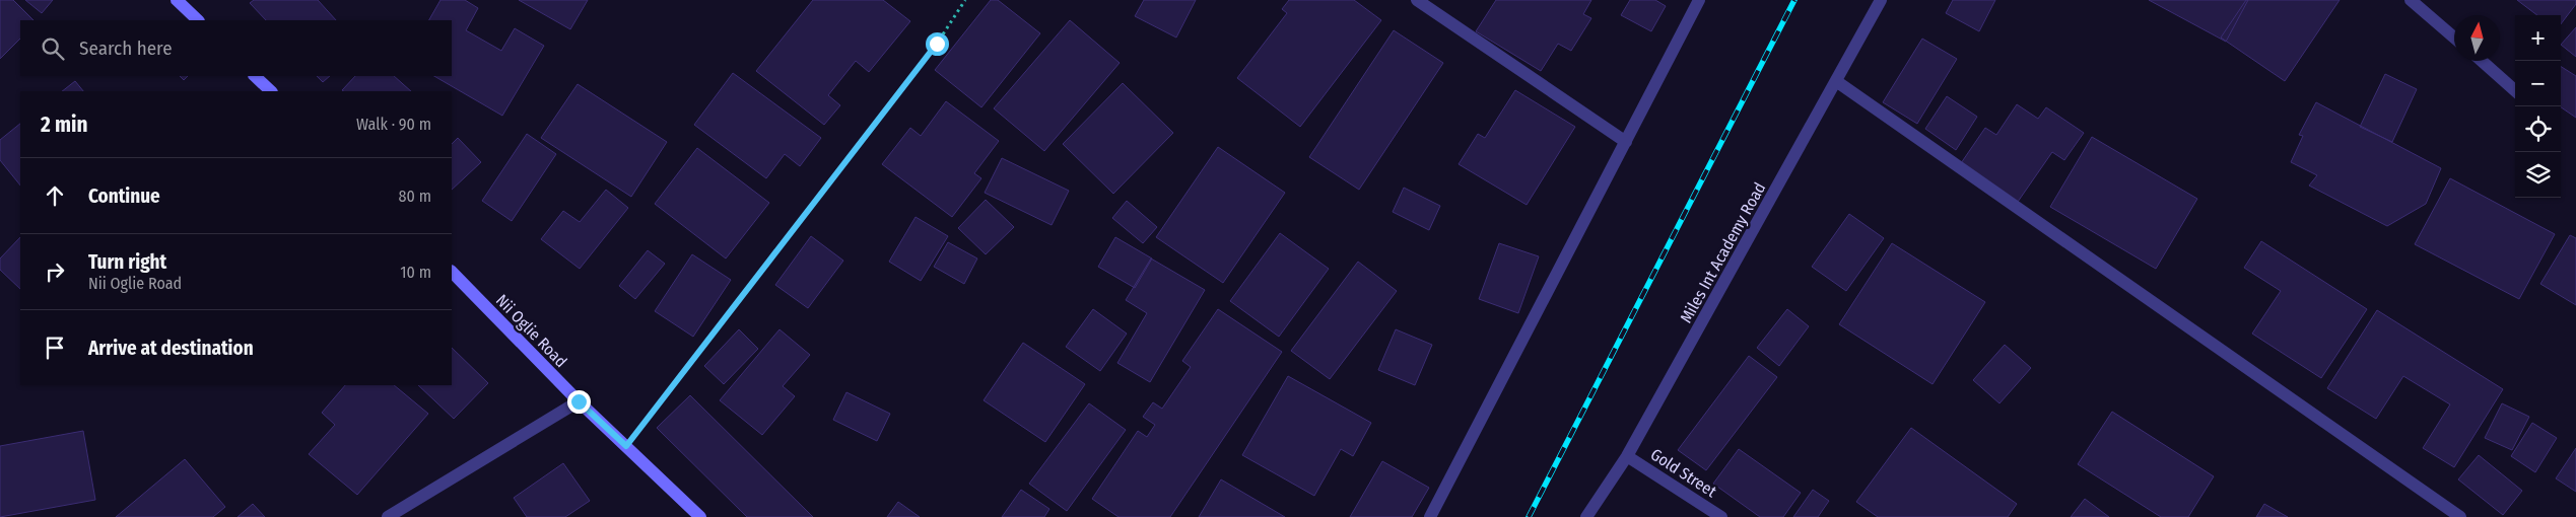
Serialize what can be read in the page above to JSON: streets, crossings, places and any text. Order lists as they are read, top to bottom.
{
  "streets": {
    "street": ["Miles Int Academy Road", "Nii Oglie Road", "Gold Street"]
  },
  "crossings": [
    ["Miles Int Academy Road", "Gold Street"]
  ],
  "north": "top",
  "page": {
    "map_buttons": ["+", "−"],
    "search": "Search here",
    "heading": ["2 min", "Walk · 90 m"],
    "list": [
      ["Continue", "80 m"],
      ["Turn right", "Nii Oglie Road", "10 m"],
      "Arrive at destination"
    ]
  }
}
